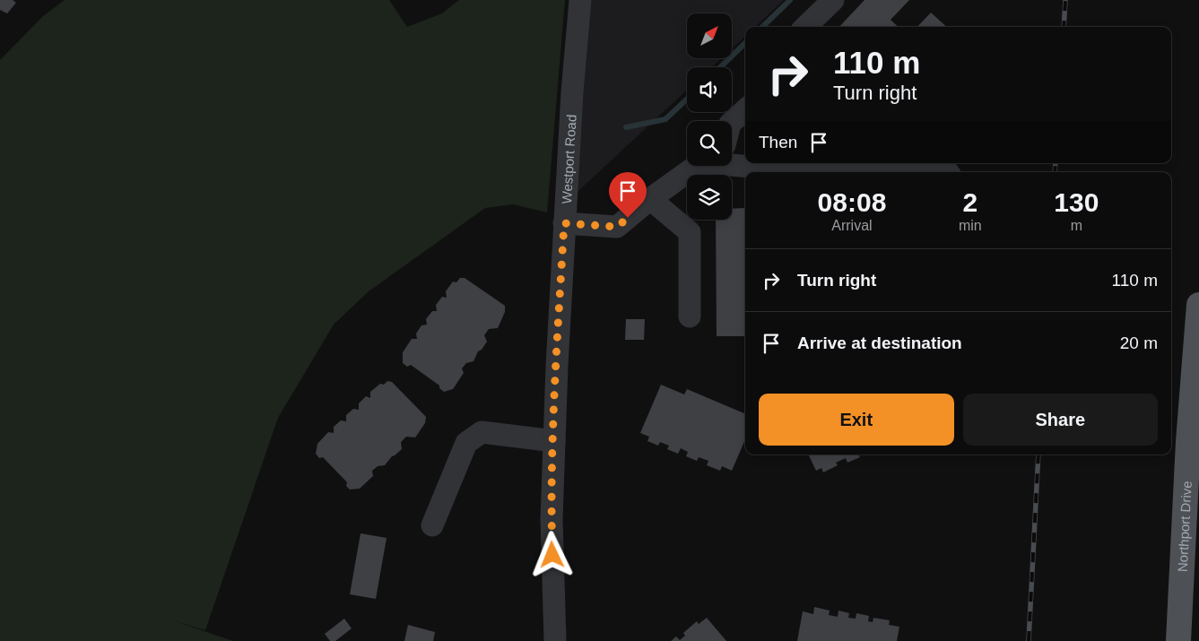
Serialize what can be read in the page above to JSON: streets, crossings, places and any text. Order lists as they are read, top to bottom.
{
  "streets": {
    "main road": ["Northport Drive"],
    "street": ["Westport Road"]
  },
  "north": "top right",
  "page": {
    "turn": ["110 m", "Turn right"],
    "then": "Then",
    "eta": [
      "08:08",
      "Arrival",
      "2",
      "min",
      "130",
      "m"
    ],
    "list": [
      {
        "name": "Turn right",
        "value": "110 m"
      },
      {
        "name": "Arrive at destination",
        "value": "20 m"
      }
    ],
    "buttons": ["Exit", "Share"]
  }
}
